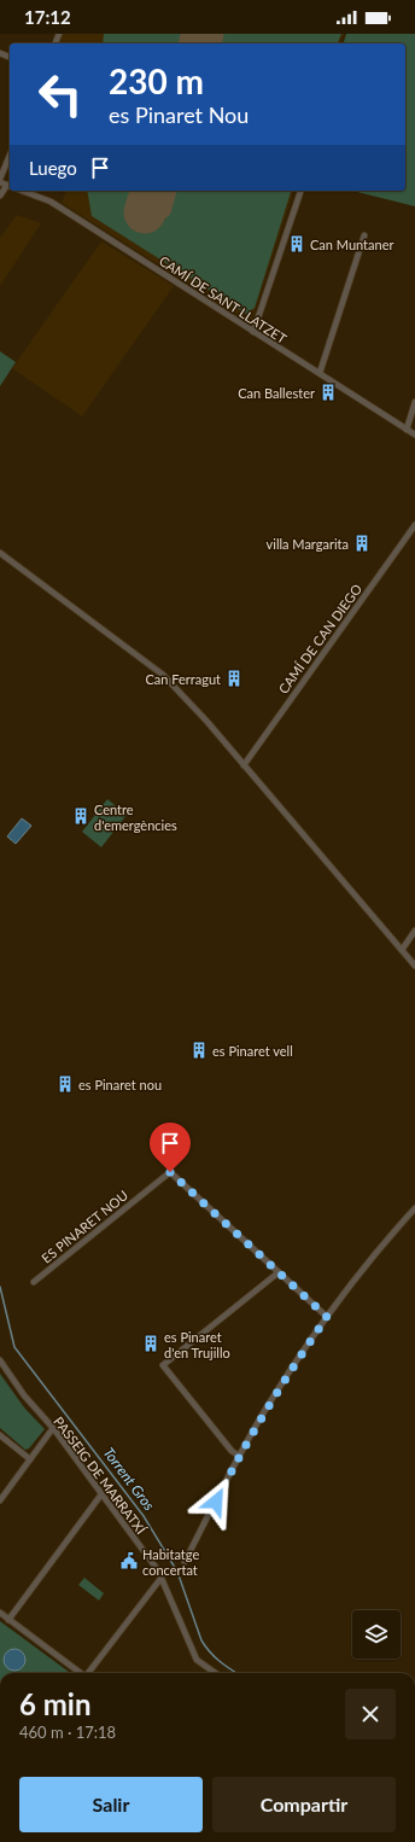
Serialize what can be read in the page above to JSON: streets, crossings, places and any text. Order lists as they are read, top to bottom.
{
  "streets": {
    "street": [
      "CAMÍ DE SANT LLATZET",
      "CAMÍ DE CAN DIEGO",
      "ES PINARET NOU",
      "PASSEIG DE MARRATXÍ"
    ]
  },
  "water": ["Torrent Gros"],
  "places": {
    "building": [
      "Can Muntaner",
      "Can Ballester",
      "villa Margarita",
      "Can Ferragut",
      "Centre d'emergències",
      "es Pinaret vell",
      "es Pinaret nou",
      "es Pinaret d'en Trujillo"
    ],
    "public building": ["Habitatge concertat"]
  },
  "page": {
    "status": "17:12",
    "turn": ["230 m", "es Pinaret Nou"],
    "then": "Luego",
    "heading": ["6 min", "460 m · 17:18"],
    "buttons": ["Salir", "Compartir"]
  }
}
